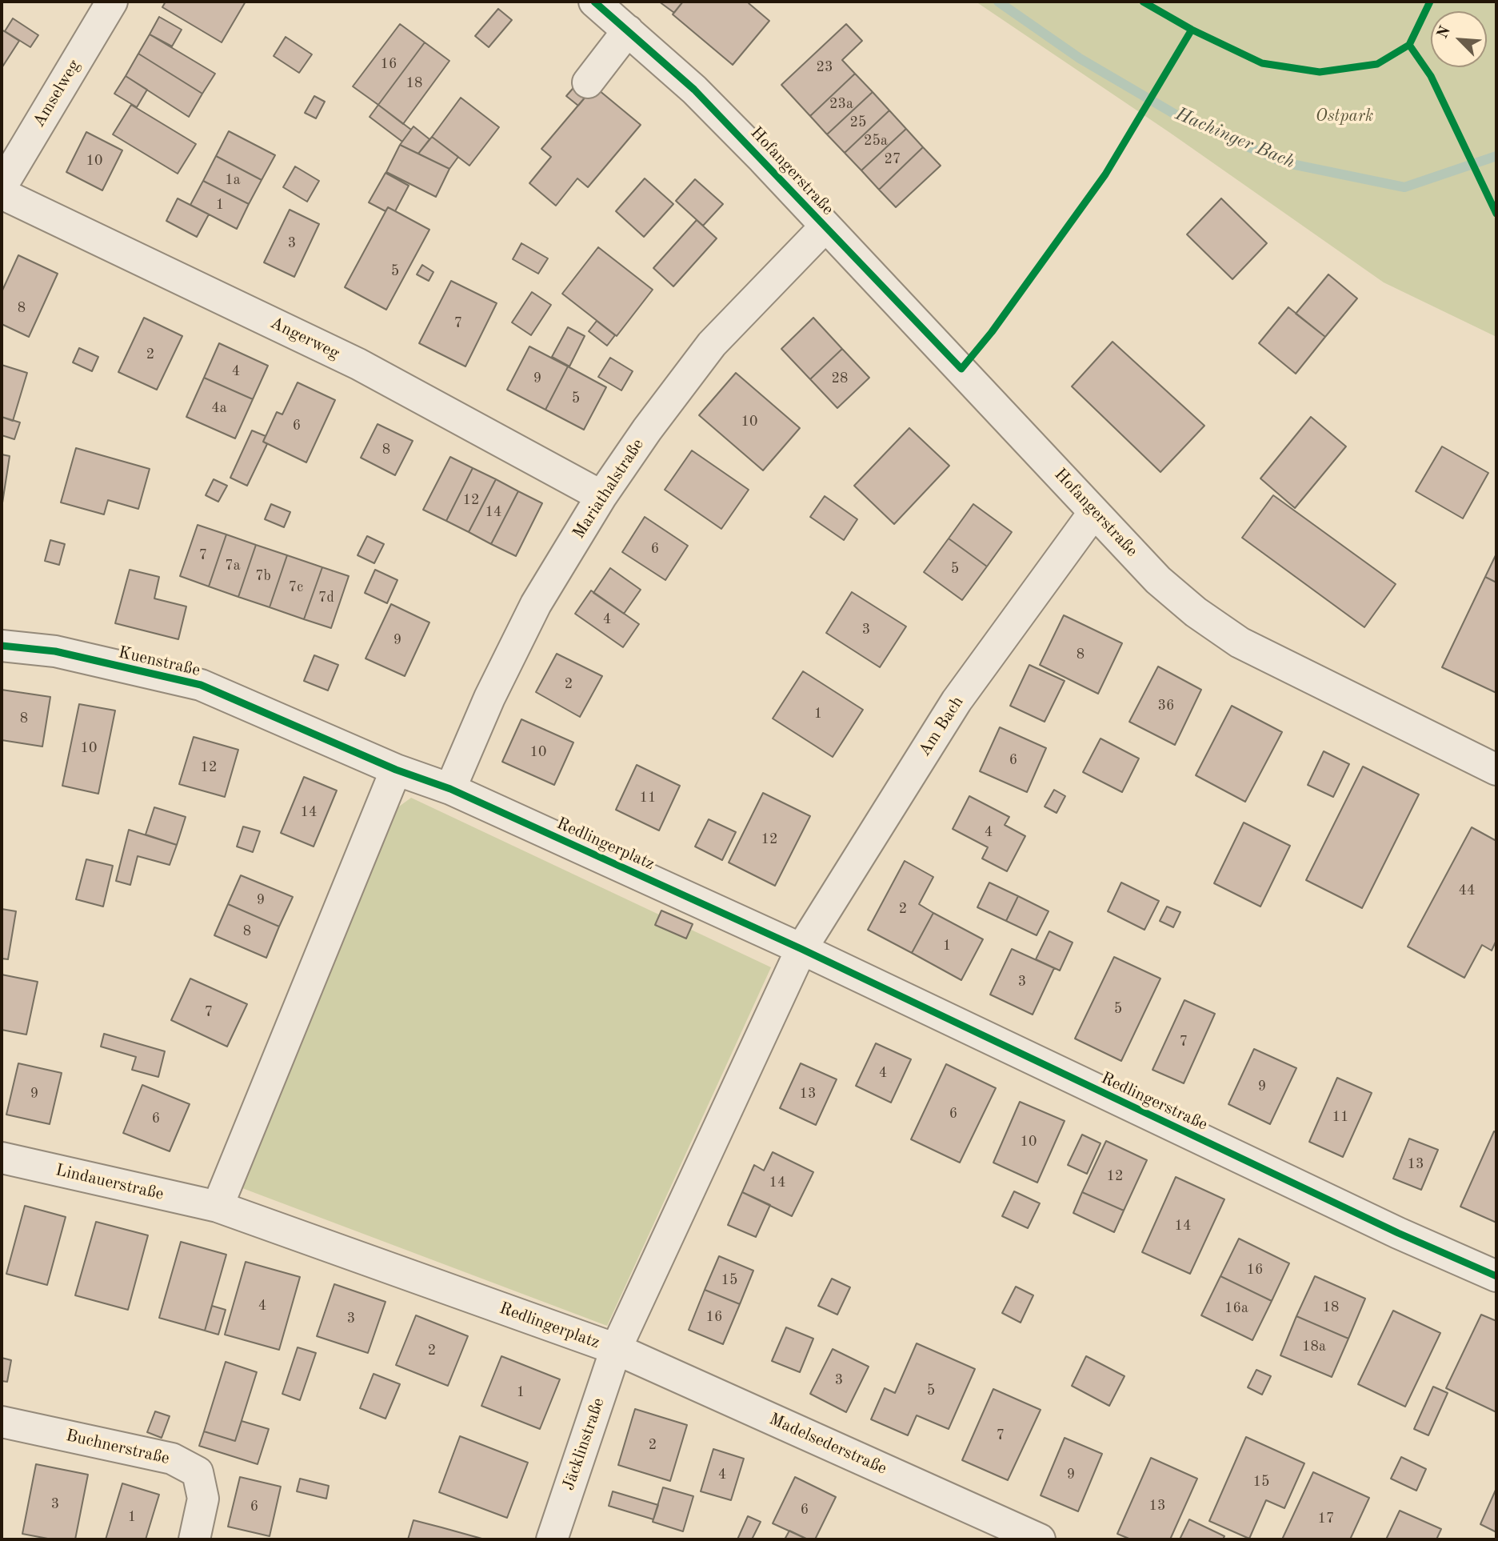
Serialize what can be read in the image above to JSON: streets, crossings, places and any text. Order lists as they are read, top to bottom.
{
  "streets": {
    "street": [
      "Amselweg",
      "Hofangerstraße",
      "Angerweg",
      "Mariathalstraße",
      "Kuenstraße",
      "Am Bach",
      "Redlingerplatz",
      "Redlingerstraße",
      "Lindauerstraße",
      "Jäcklinstraße",
      "Madelsederstraße",
      "Buchnerstraße"
    ]
  },
  "crossings": [
    ["Hofangerstraße", "Mariathalstraße"],
    ["Hofangerstraße", "Am Bach"],
    ["Angerweg", "Mariathalstraße"],
    ["Mariathalstraße", "Redlingerplatz"],
    ["Kuenstraße", "Redlingerplatz"],
    ["Am Bach", "Redlingerplatz"],
    ["Am Bach", "Redlingerstraße"],
    ["Redlingerplatz", "Redlingerstraße"],
    ["Redlingerplatz", "Lindauerstraße"],
    ["Redlingerplatz", "Jäcklinstraße"],
    ["Redlingerplatz", "Madelsederstraße"],
    ["Jäcklinstraße", "Madelsederstraße"]
  ],
  "water": ["Hachinger Bach"],
  "parks": ["Ostpark"],
  "house_numbers": [
    "16",
    "23",
    "18",
    "23a",
    "25",
    "25a",
    "27",
    "10",
    "1a",
    "1",
    "3",
    "5",
    "8",
    "7",
    "2",
    "4",
    "9",
    "28",
    "5",
    "4a",
    "10",
    "6",
    "8",
    "12",
    "14",
    "6",
    "7",
    "7a",
    "5",
    "7b",
    "7c",
    "7d",
    "4",
    "3",
    "9",
    "8",
    "2",
    "36",
    "1",
    "8",
    "10",
    "10",
    "6",
    "12",
    "11",
    "14",
    "4",
    "12",
    "44",
    "9",
    "2",
    "8",
    "1",
    "3",
    "5",
    "7",
    "7",
    "4",
    "9",
    "9",
    "13",
    "6",
    "11",
    "6",
    "10",
    "13",
    "12",
    "14",
    "14",
    "16",
    "15",
    "4",
    "18",
    "16a",
    "16",
    "3",
    "18a",
    "2",
    "3",
    "5",
    "1",
    "7",
    "2",
    "4",
    "9",
    "15",
    "3",
    "13",
    "6",
    "6",
    "1",
    "17"
  ],
  "north": "top left"
}
